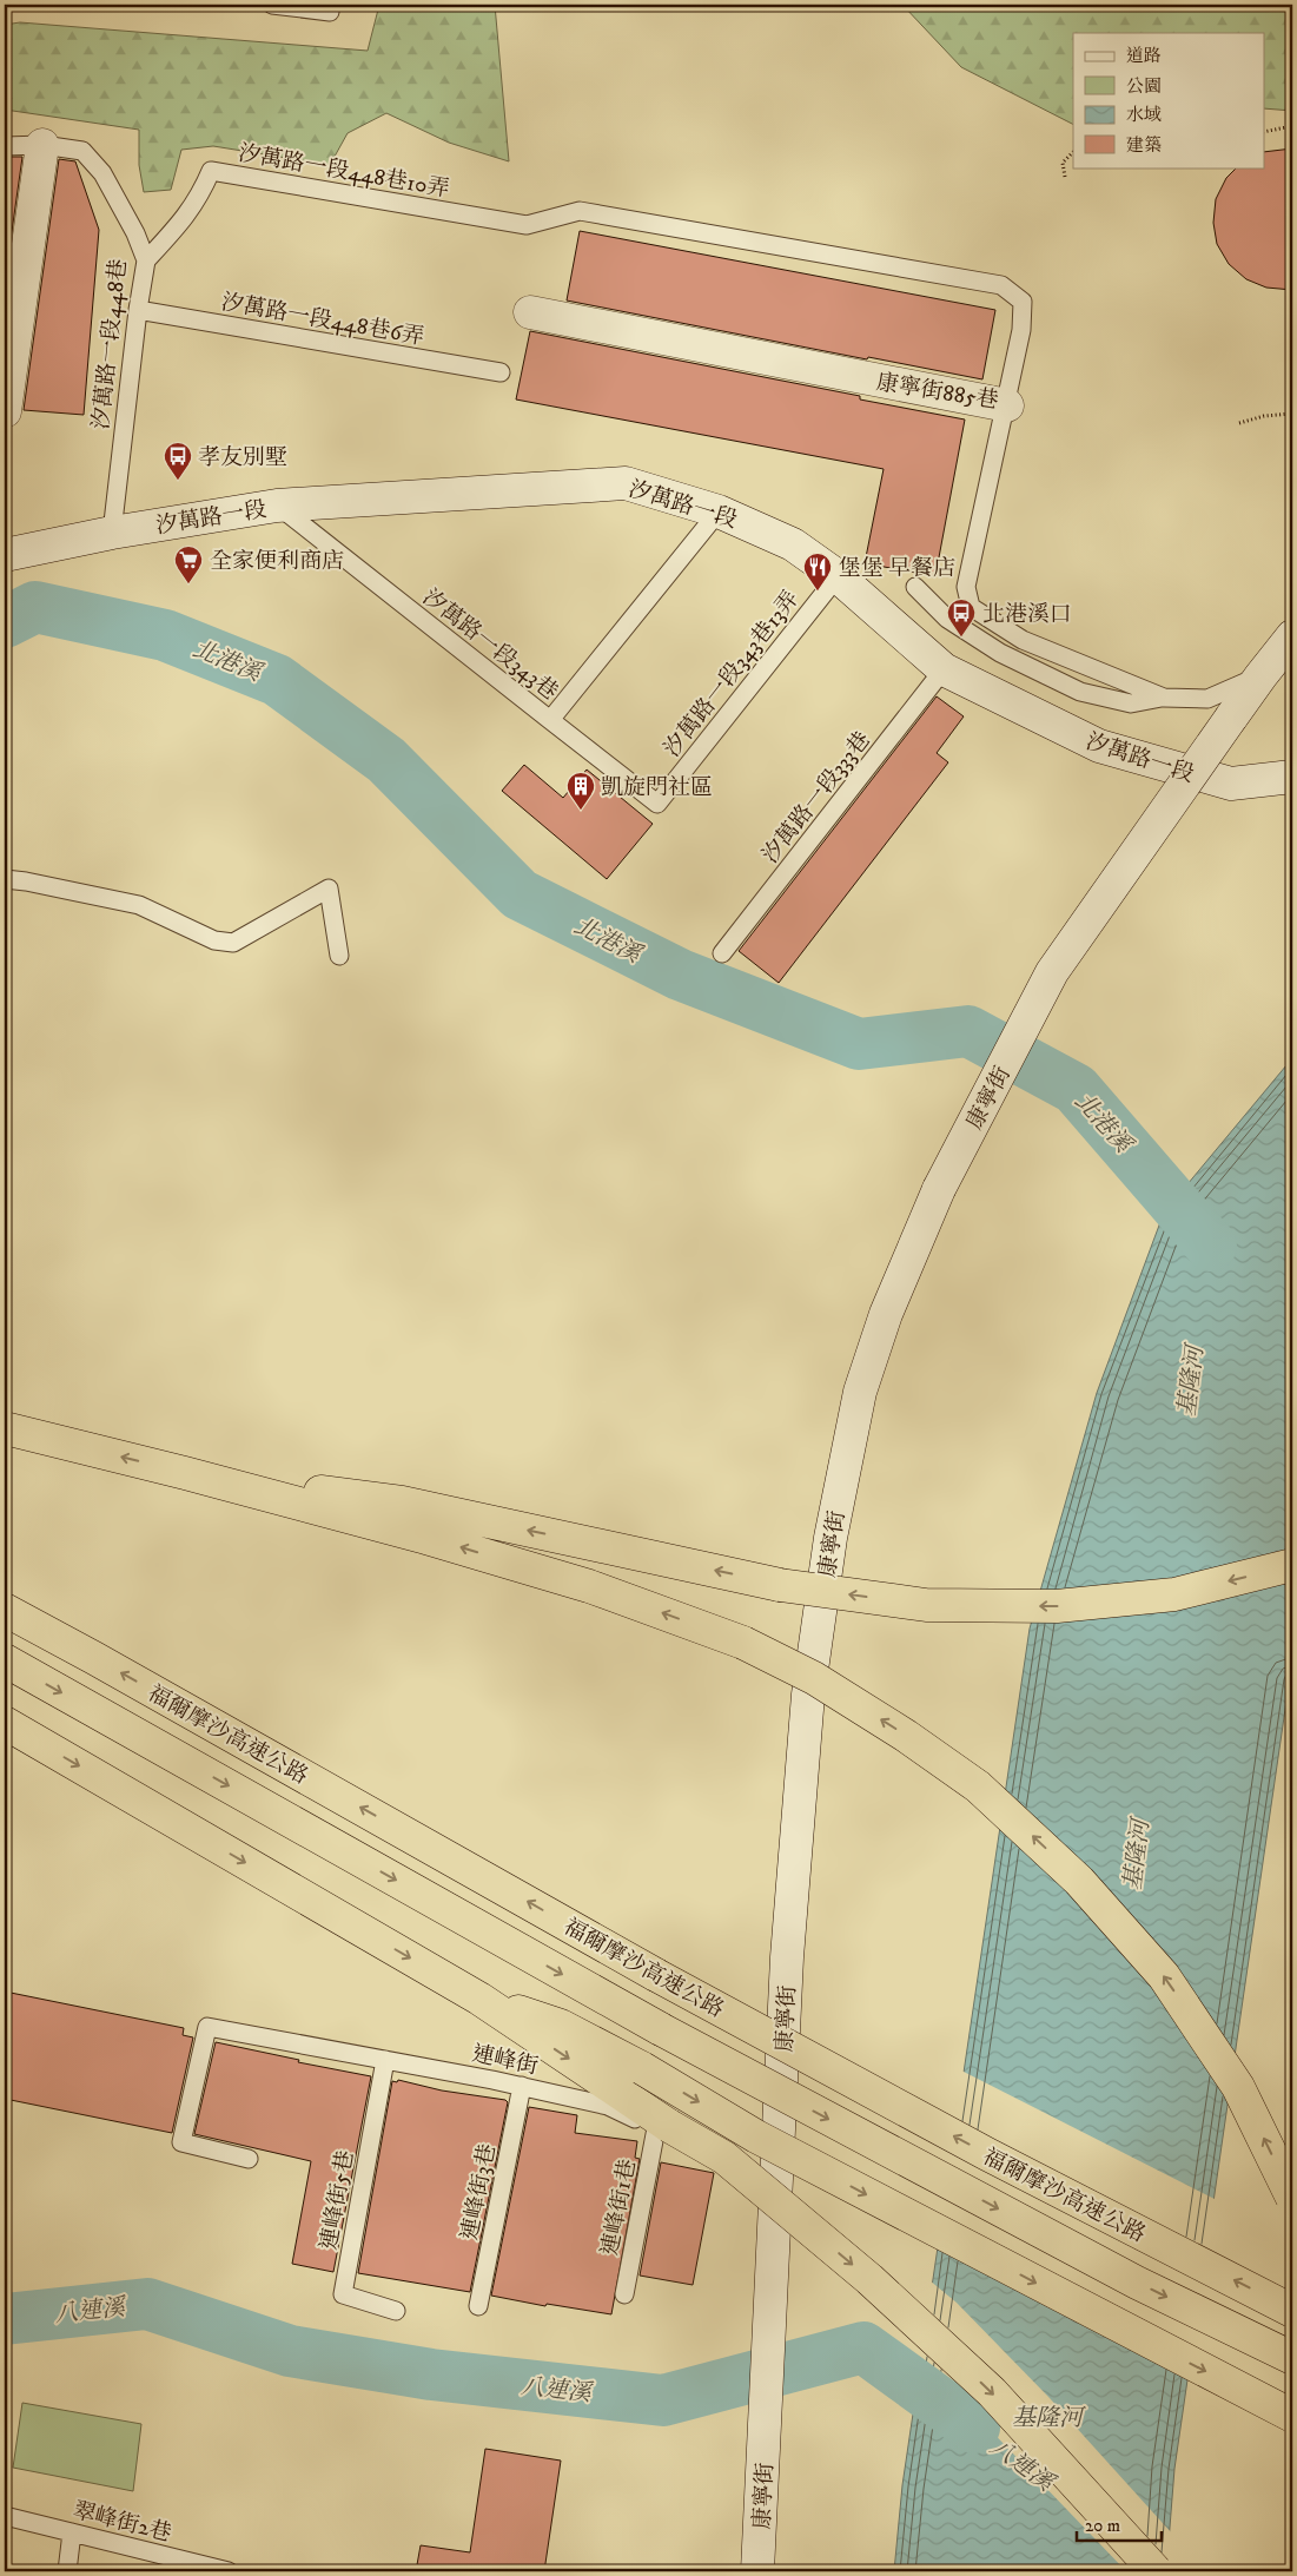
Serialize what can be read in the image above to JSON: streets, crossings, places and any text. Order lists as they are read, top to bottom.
{
  "streets": {
    "highway": ["福爾摩沙高速公路"],
    "street": ["康寧街885巷", "汐萬路一段", "康寧街"],
    "lane": [
      "汐萬路一段448巷10弄",
      "汐萬路一段448巷6弄",
      "汐萬路一段448巷",
      "汐萬路一段343巷",
      "汐萬路一段343巷13弄",
      "汐萬路一段333巷",
      "連峰街",
      "連峰街3巷",
      "連峰街5巷",
      "連峰街1巷",
      "翠峰街2巷"
    ]
  },
  "crossings": [
    ["汐萬路一段448巷10弄", "汐萬路一段448巷"],
    ["汐萬路一段448巷10弄", "康寧街885巷"],
    ["汐萬路一段448巷6弄", "汐萬路一段448巷"],
    ["汐萬路一段448巷", "汐萬路一段"],
    ["汐萬路一段", "汐萬路一段343巷"],
    ["汐萬路一段", "汐萬路一段343巷13弄"],
    ["汐萬路一段", "汐萬路一段333巷"],
    ["汐萬路一段343巷", "汐萬路一段343巷13弄"],
    ["康寧街", "連峰街"],
    ["連峰街", "連峰街3巷"],
    ["連峰街", "連峰街5巷"],
    ["連峰街", "連峰街1巷"]
  ],
  "water": ["北港溪", "基隆河", "八連溪"],
  "places": {
    "bus stop": ["孝友別墅", "北港溪口"],
    "supermarket": ["全家便利商店"],
    "restaurant": ["堡堡 早餐店"],
    "building": ["凱旋門社區"]
  },
  "legend": [
    "道路",
    "公園",
    "水域",
    "建築"
  ],
  "scale_bar": "20 m"
}
